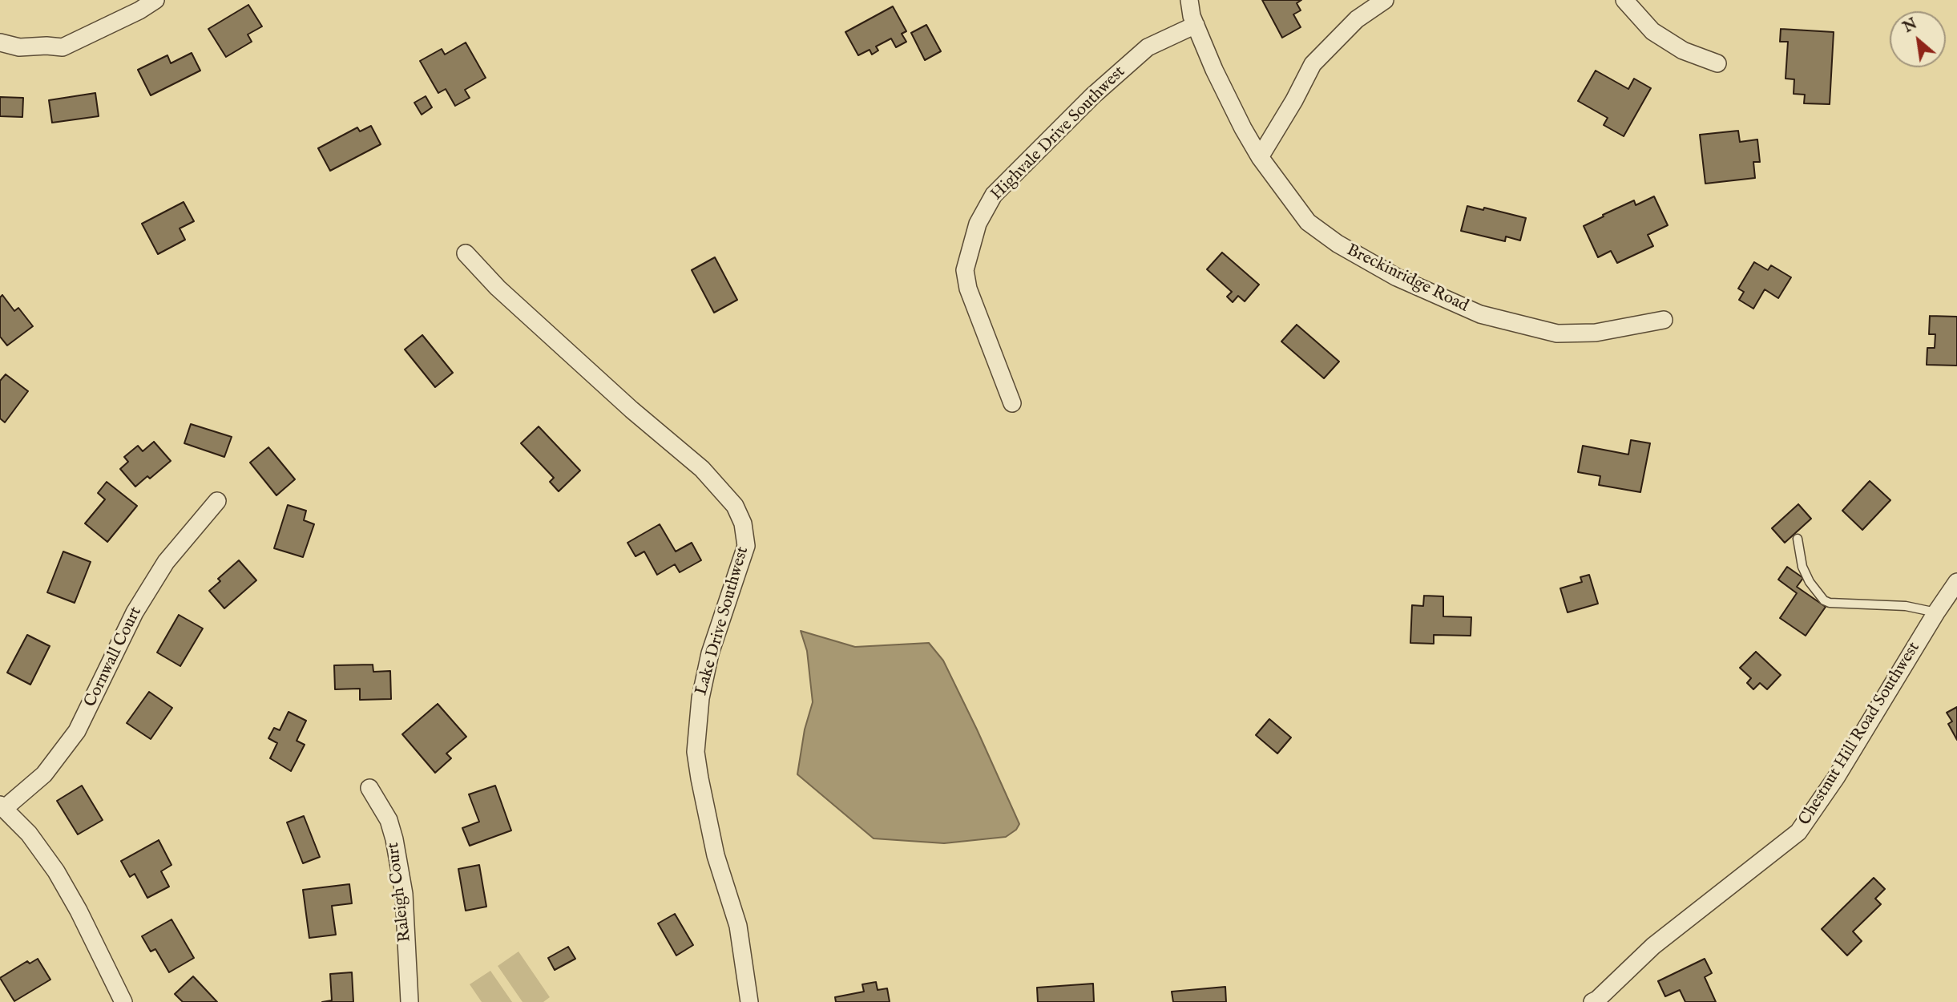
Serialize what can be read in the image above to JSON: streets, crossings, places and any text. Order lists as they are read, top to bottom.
{
  "streets": {
    "street": [
      "Highvale Drive Southwest",
      "Breckinridge Road",
      "Lake Drive Southwest",
      "Cornwall Court",
      "Chestnut Hill Road Southwest",
      "Raleigh Court"
    ]
  },
  "crossings": [
    ["Highvale Drive Southwest", "Breckinridge Road"]
  ],
  "north": "top left"
}
